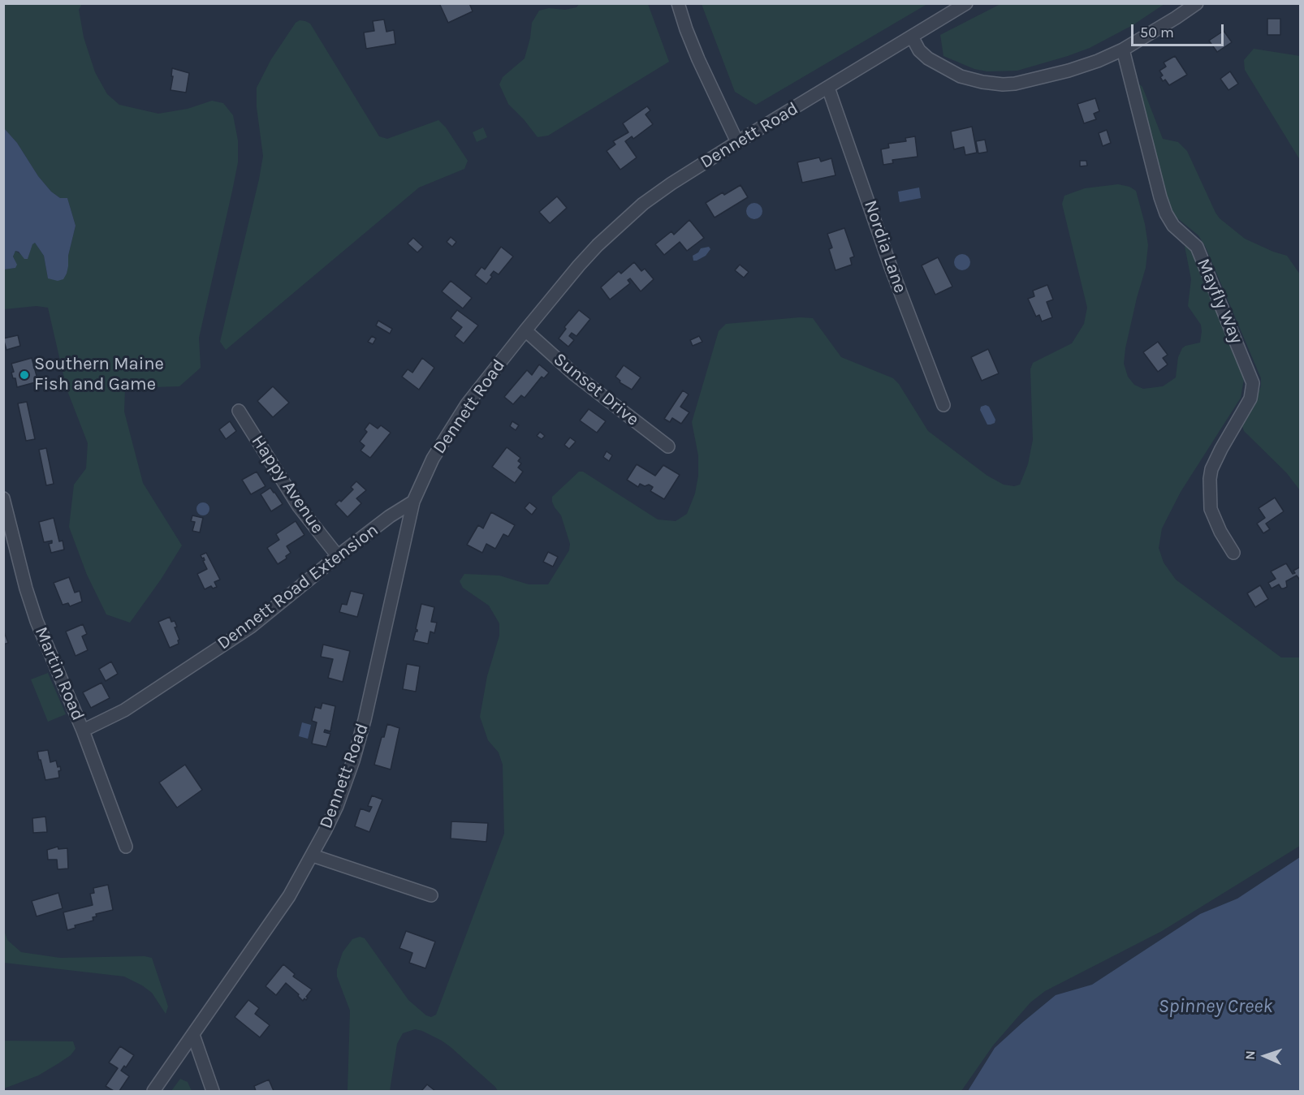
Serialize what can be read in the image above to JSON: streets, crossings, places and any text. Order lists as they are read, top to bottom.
{
  "streets": {
    "street": [
      "Dennett Road",
      "Nordia Lane",
      "Mayfly Way",
      "Sunset Drive",
      "Happy Avenue",
      "Dennett Road Extension",
      "Martin Road"
    ]
  },
  "crossings": [
    ["Dennett Road", "Nordia Lane"],
    ["Dennett Road", "Sunset Drive"],
    ["Dennett Road", "Dennett Road Extension"],
    ["Happy Avenue", "Dennett Road Extension"],
    ["Dennett Road Extension", "Martin Road"]
  ],
  "water": ["Spinney Creek"],
  "places": ["Southern Maine Fish and Game"],
  "scale_bar": "50 m",
  "north": "left"
}
